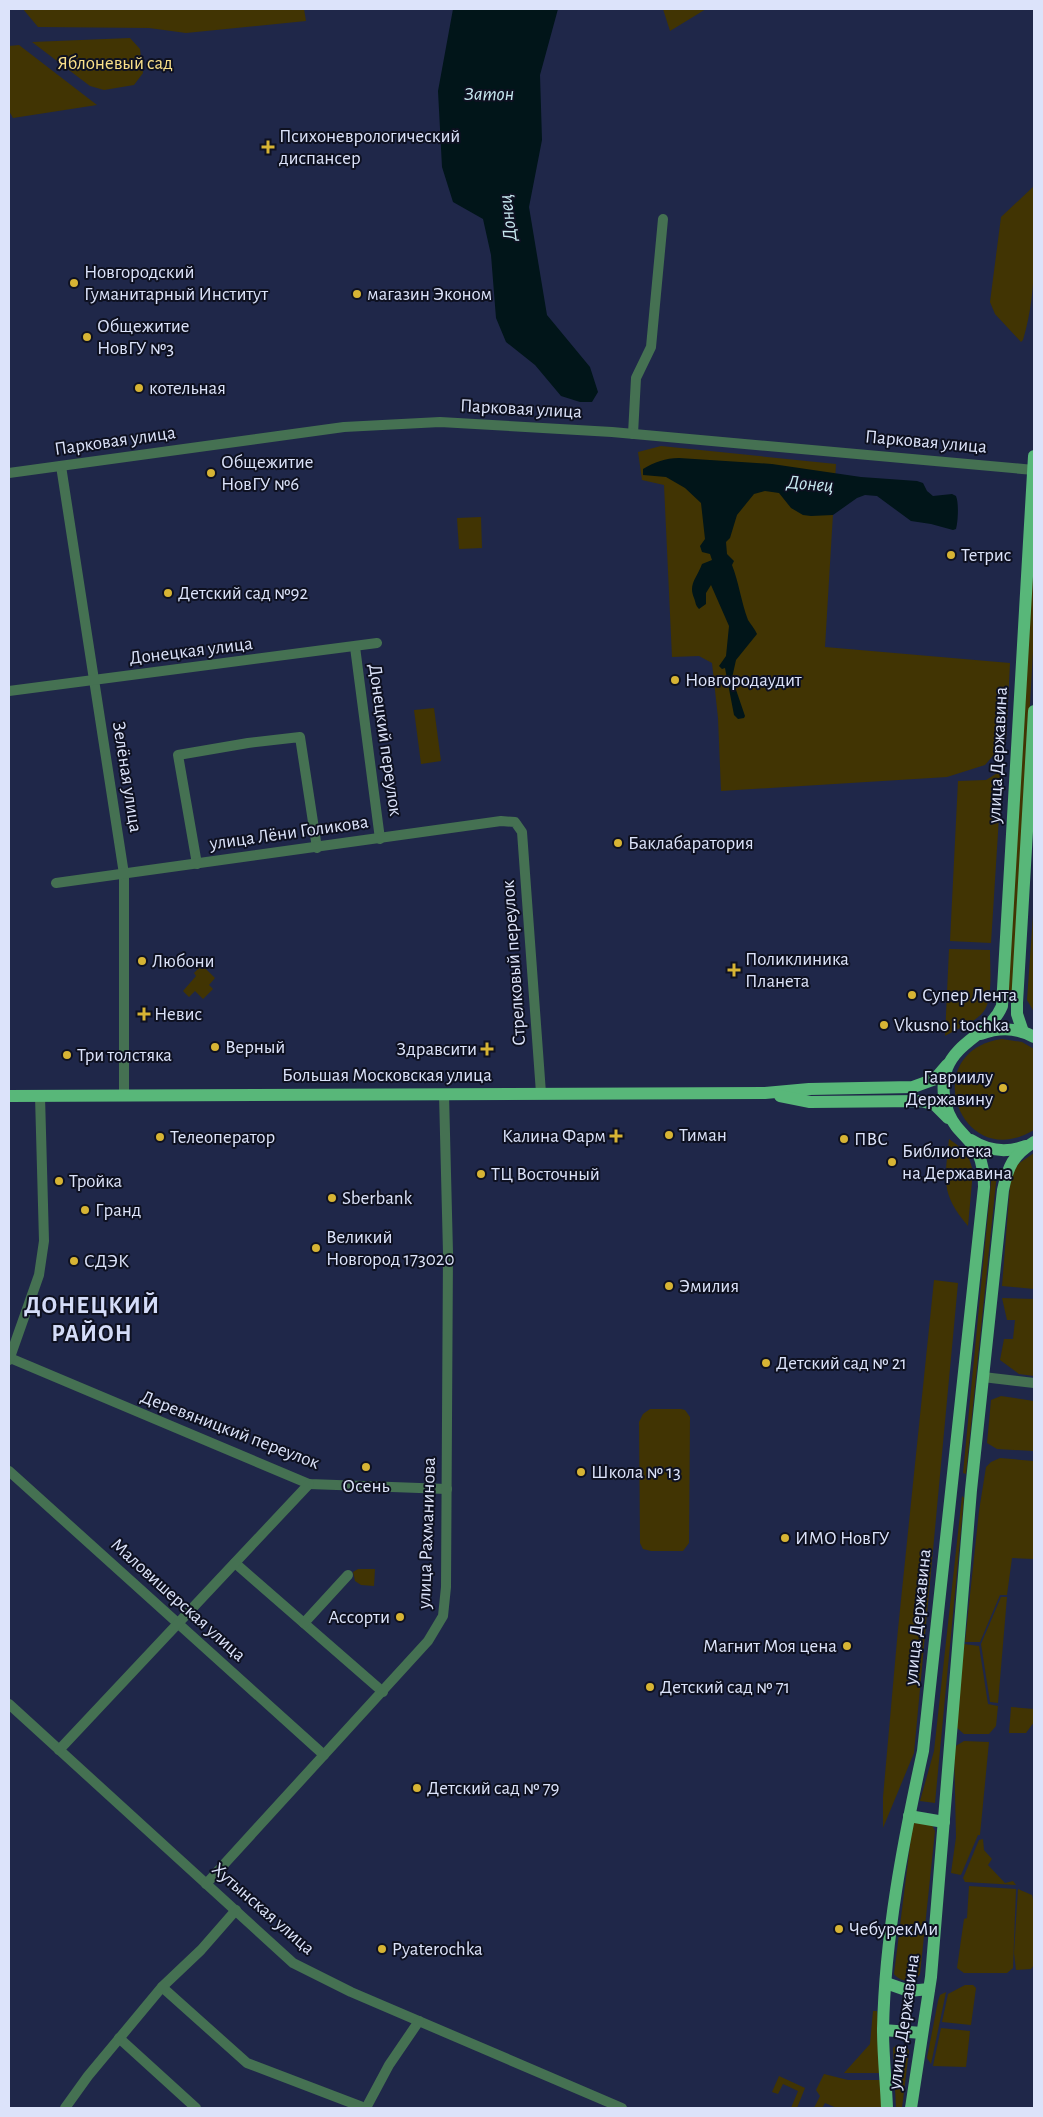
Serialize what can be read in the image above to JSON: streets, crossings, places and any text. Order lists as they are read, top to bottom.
{
  "streets": {
    "main road": ["улица Державина", "Большая Московская улица"],
    "street": [
      "Парковая улица",
      "Донецкая улица",
      "Донецкий переулок",
      "Зелёная улица",
      "улица Лёни Голикова",
      "Стрелковый переулок",
      "Деревяницкий переулок",
      "улица Рахманинова",
      "Маловишерская улица",
      "Хутынская улица"
    ]
  },
  "crossings": [
    ["Парковая улица", "улица Державина"],
    ["Парковая улица", "Зелёная улица"],
    ["Донецкая улица", "Донецкий переулок"],
    ["Донецкая улица", "Зелёная улица"],
    ["Донецкий переулок", "улица Лёни Голикова"],
    ["улица Державина", "Большая Московская улица"],
    ["Зелёная улица", "улица Лёни Голикова"],
    ["Зелёная улица", "Большая Московская улица"],
    ["улица Лёни Голикова", "Стрелковый переулок"],
    ["Стрелковый переулок", "Большая Московская улица"],
    ["Большая Московская улица", "улица Рахманинова"],
    ["Деревяницкий переулок", "улица Рахманинова"],
    ["улица Рахманинова", "Маловишерская улица"],
    ["улица Рахманинова", "Хутынская улица"]
  ],
  "districts": ["ДОНЕЦКИЙ РАЙОН"],
  "water": ["Затон", "Донец"],
  "parks": ["Яблоневый сад"],
  "places": {
    "health": [
      "Психоневрологический диспансер",
      "Поликлиника Планета",
      "Невис",
      "Здравсити",
      "Калина Фарм"
    ],
    "other": [
      "Новгородский Гуманитарный Институт",
      "магазин Эконом",
      "Общежитие НовГУ №3",
      "котельная",
      "Общежитие НовГУ №6",
      "Тетрис",
      "Детский сад №92",
      "Новгородаудит",
      "Баклабаратория",
      "Любони",
      "Супер Лента",
      "Vkusno i tochka",
      "Верный",
      "Три толстяка",
      "Гавриилу Державину",
      "Тиман",
      "Телеоператор",
      "ПВС",
      "Библиотека на Державина",
      "ТЦ Восточный",
      "Тройка",
      "Sberbank",
      "Гранд",
      "Великий Новгород 173020",
      "СДЭК",
      "Эмилия",
      "Детский сад № 21",
      "Осень",
      "Школа № 13",
      "ИМО НовГУ",
      "Ассорти",
      "Магнит Моя цена",
      "Детский сад № 71",
      "Детский сад № 79",
      "ЧебурекМи",
      "Pyaterochka"
    ]
  }
}
